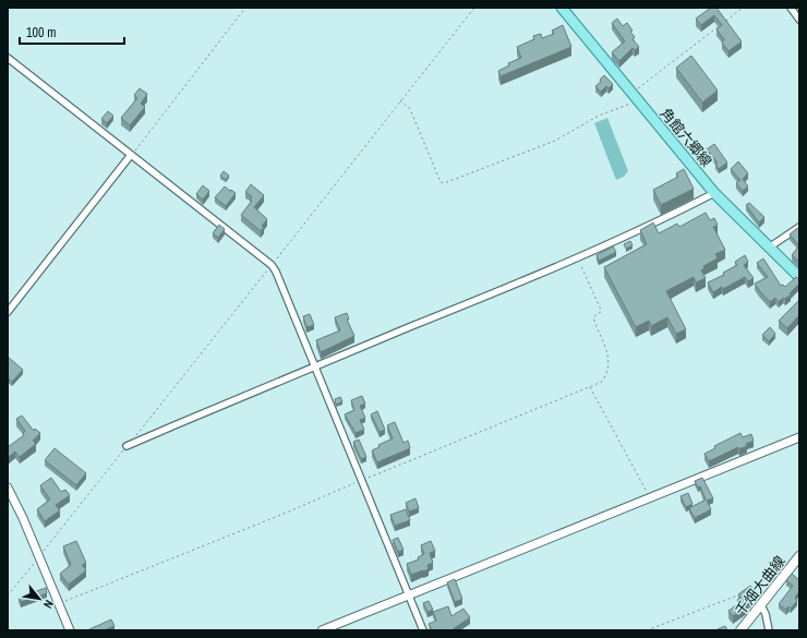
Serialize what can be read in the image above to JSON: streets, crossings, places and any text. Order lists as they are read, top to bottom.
{
  "streets": {
    "main road": ["角館六郷線", "千畑大曲線"]
  },
  "scale_bar": "100 m",
  "north": "bottom right"
}
